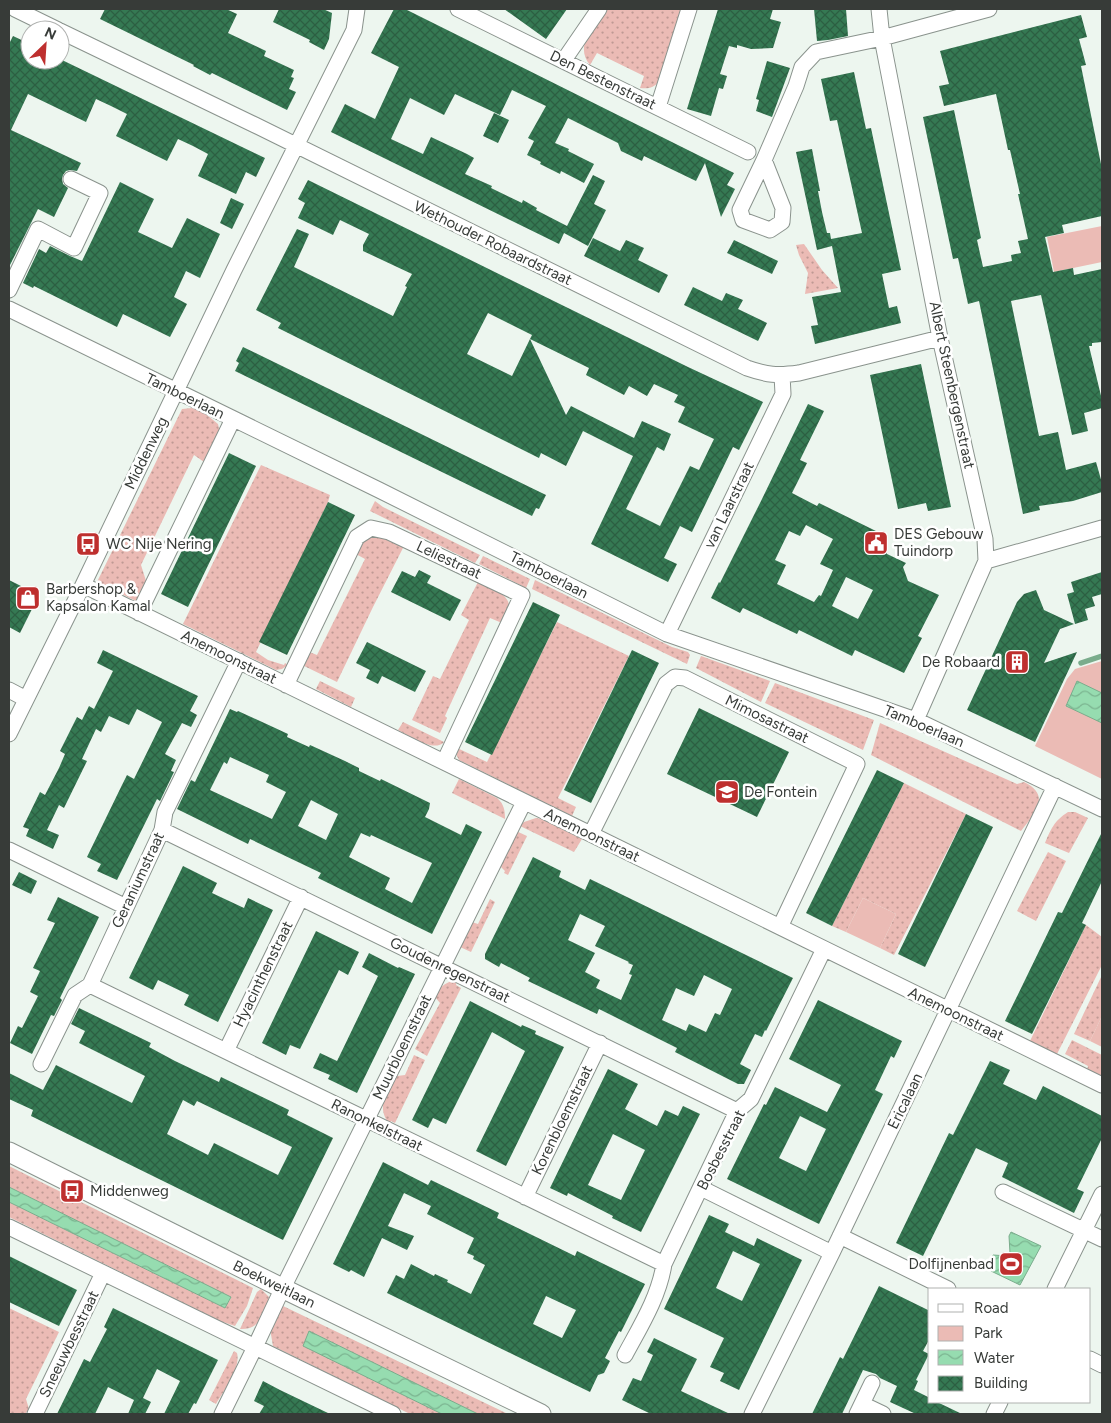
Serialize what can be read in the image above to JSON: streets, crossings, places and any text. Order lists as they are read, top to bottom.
{
  "streets": {
    "street": [
      "Den Bestenstraat",
      "Wethouder Robaardstraat",
      "Albert Steenbergenstraat",
      "Tamboerlaan",
      "Middenweg",
      "van Laarstraat",
      "Leliestraat",
      "Anemoonstraat",
      "Mimosastraat",
      "Geraniumstraat",
      "Goudenregenstraat",
      "Hyacinthenstraat",
      "Muurbloemstraat",
      "Ericalaan",
      "Korenbloemstraat",
      "Ranonkelstraat",
      "Bosbesstraat",
      "Boekweitlaan",
      "Sneeuwbesstraat"
    ]
  },
  "crossings": [
    ["Wethouder Robaardstraat", "Albert Steenbergenstraat"],
    ["Wethouder Robaardstraat", "Middenweg"],
    ["Wethouder Robaardstraat", "van Laarstraat"],
    ["Albert Steenbergenstraat", "Tamboerlaan"],
    ["Tamboerlaan", "Middenweg"],
    ["Tamboerlaan", "van Laarstraat"],
    ["Tamboerlaan", "Ericalaan"],
    ["Middenweg", "Anemoonstraat"],
    ["Leliestraat", "Anemoonstraat"],
    ["Anemoonstraat", "Mimosastraat"],
    ["Anemoonstraat", "Geraniumstraat"],
    ["Anemoonstraat", "Muurbloemstraat"],
    ["Anemoonstraat", "Ericalaan"],
    ["Anemoonstraat", "Bosbesstraat"],
    ["Geraniumstraat", "Goudenregenstraat"],
    ["Geraniumstraat", "Ranonkelstraat"],
    ["Goudenregenstraat", "Hyacinthenstraat"],
    ["Goudenregenstraat", "Muurbloemstraat"],
    ["Goudenregenstraat", "Korenbloemstraat"],
    ["Goudenregenstraat", "Bosbesstraat"],
    ["Hyacinthenstraat", "Ranonkelstraat"],
    ["Muurbloemstraat", "Ranonkelstraat"],
    ["Muurbloemstraat", "Boekweitlaan"],
    ["Korenbloemstraat", "Ranonkelstraat"],
    ["Ranonkelstraat", "Bosbesstraat"]
  ],
  "places": {
    "public building": ["DES Gebouw Tuindorp"],
    "bus stop": ["WC Nije Nering", "Middenweg"],
    "shop": ["Barbershop & Kapsalon Kamal"],
    "building": ["De Robaard"],
    "school or university": ["De Fontein"],
    "sports": ["Dolfijnenbad"]
  },
  "legend": [
    "Road",
    "Park",
    "Water",
    "Building"
  ],
  "north": "top right"
}
